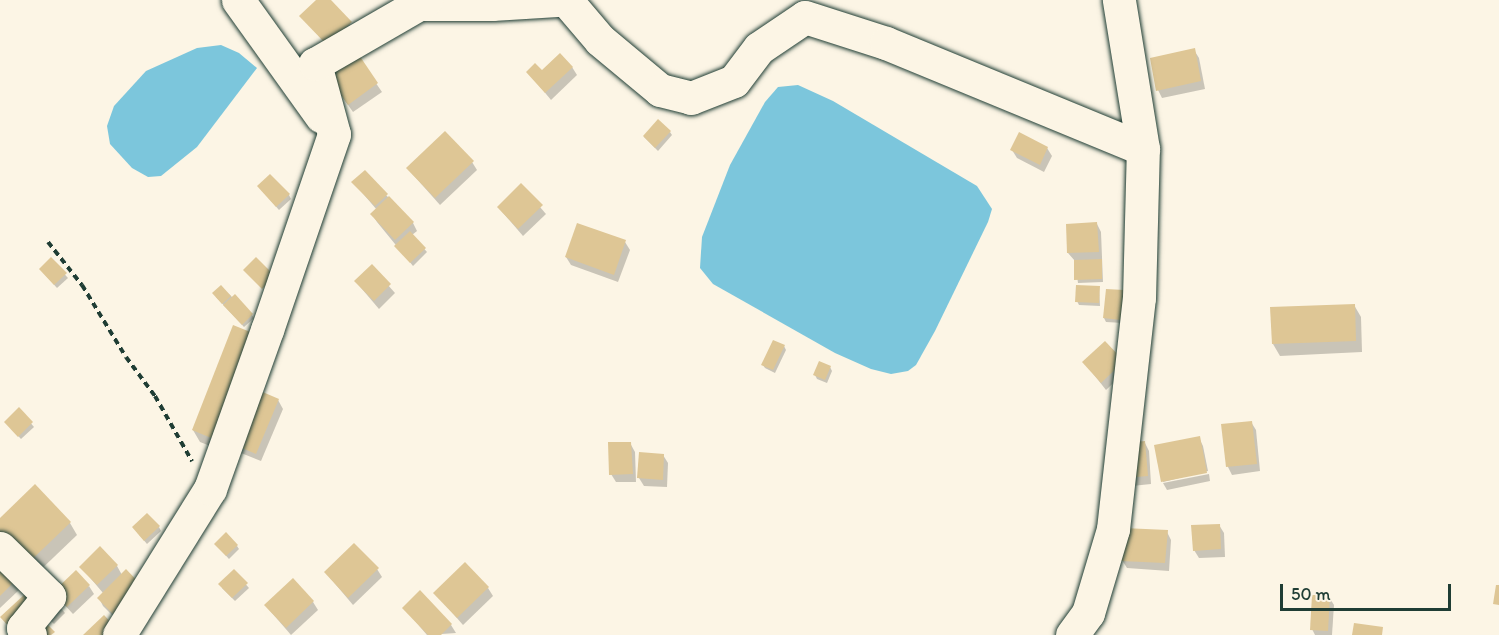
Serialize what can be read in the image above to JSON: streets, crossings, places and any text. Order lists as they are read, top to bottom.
{
  "scale_bar": "50 m"
}
